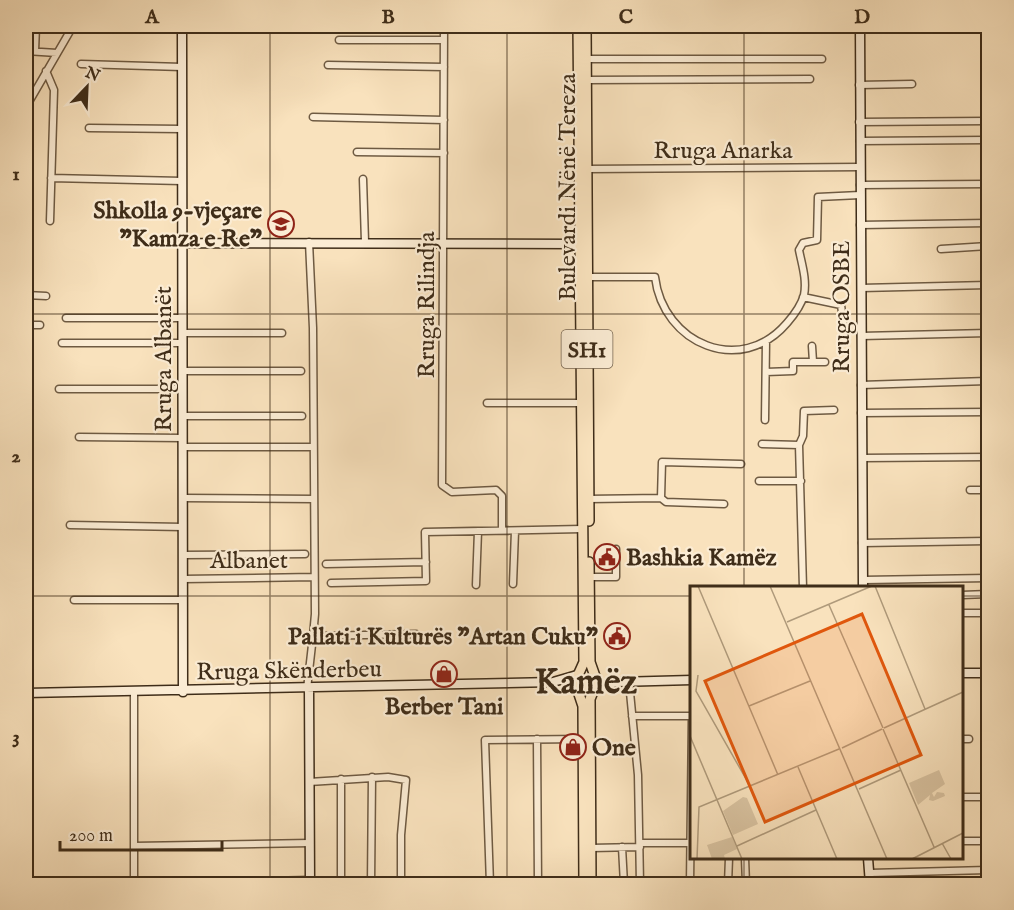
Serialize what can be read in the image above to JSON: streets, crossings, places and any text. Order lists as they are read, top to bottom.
{
  "streets": {
    "main road": ["Bulevardi Nënë Tereza", "SH1"],
    "street": [
      "Rruga Anarka",
      "Rruga Rilindja",
      "Rruga OSBE",
      "Rruga Albanët",
      "Albanet",
      "Rruga Skënderbeu"
    ]
  },
  "crossings": [
    ["Rruga Anarka", "Bulevardi Nënë Tereza"],
    ["Rruga Anarka", "Rruga OSBE"],
    ["Bulevardi Nënë Tereza", "Rruga Skënderbeu"],
    ["Rruga Albanët", "Albanet"],
    ["Rruga Albanët", "Rruga Skënderbeu"]
  ],
  "districts": ["Kamëz"],
  "places": {
    "school or university": ["Shkolla 9-vjeçare \"Kamza e Re\""],
    "public building": ["Bashkia Kamëz", "Pallati i Kulturës \"Artan Cuku\""],
    "shop": ["Berber Tani", "One"]
  },
  "scale_bar": "200 m",
  "north": "top right",
  "grid": {
    "columns": [
      "A",
      "B",
      "C",
      "D"
    ],
    "rows": ["1", "2", "3"]
  }
}
